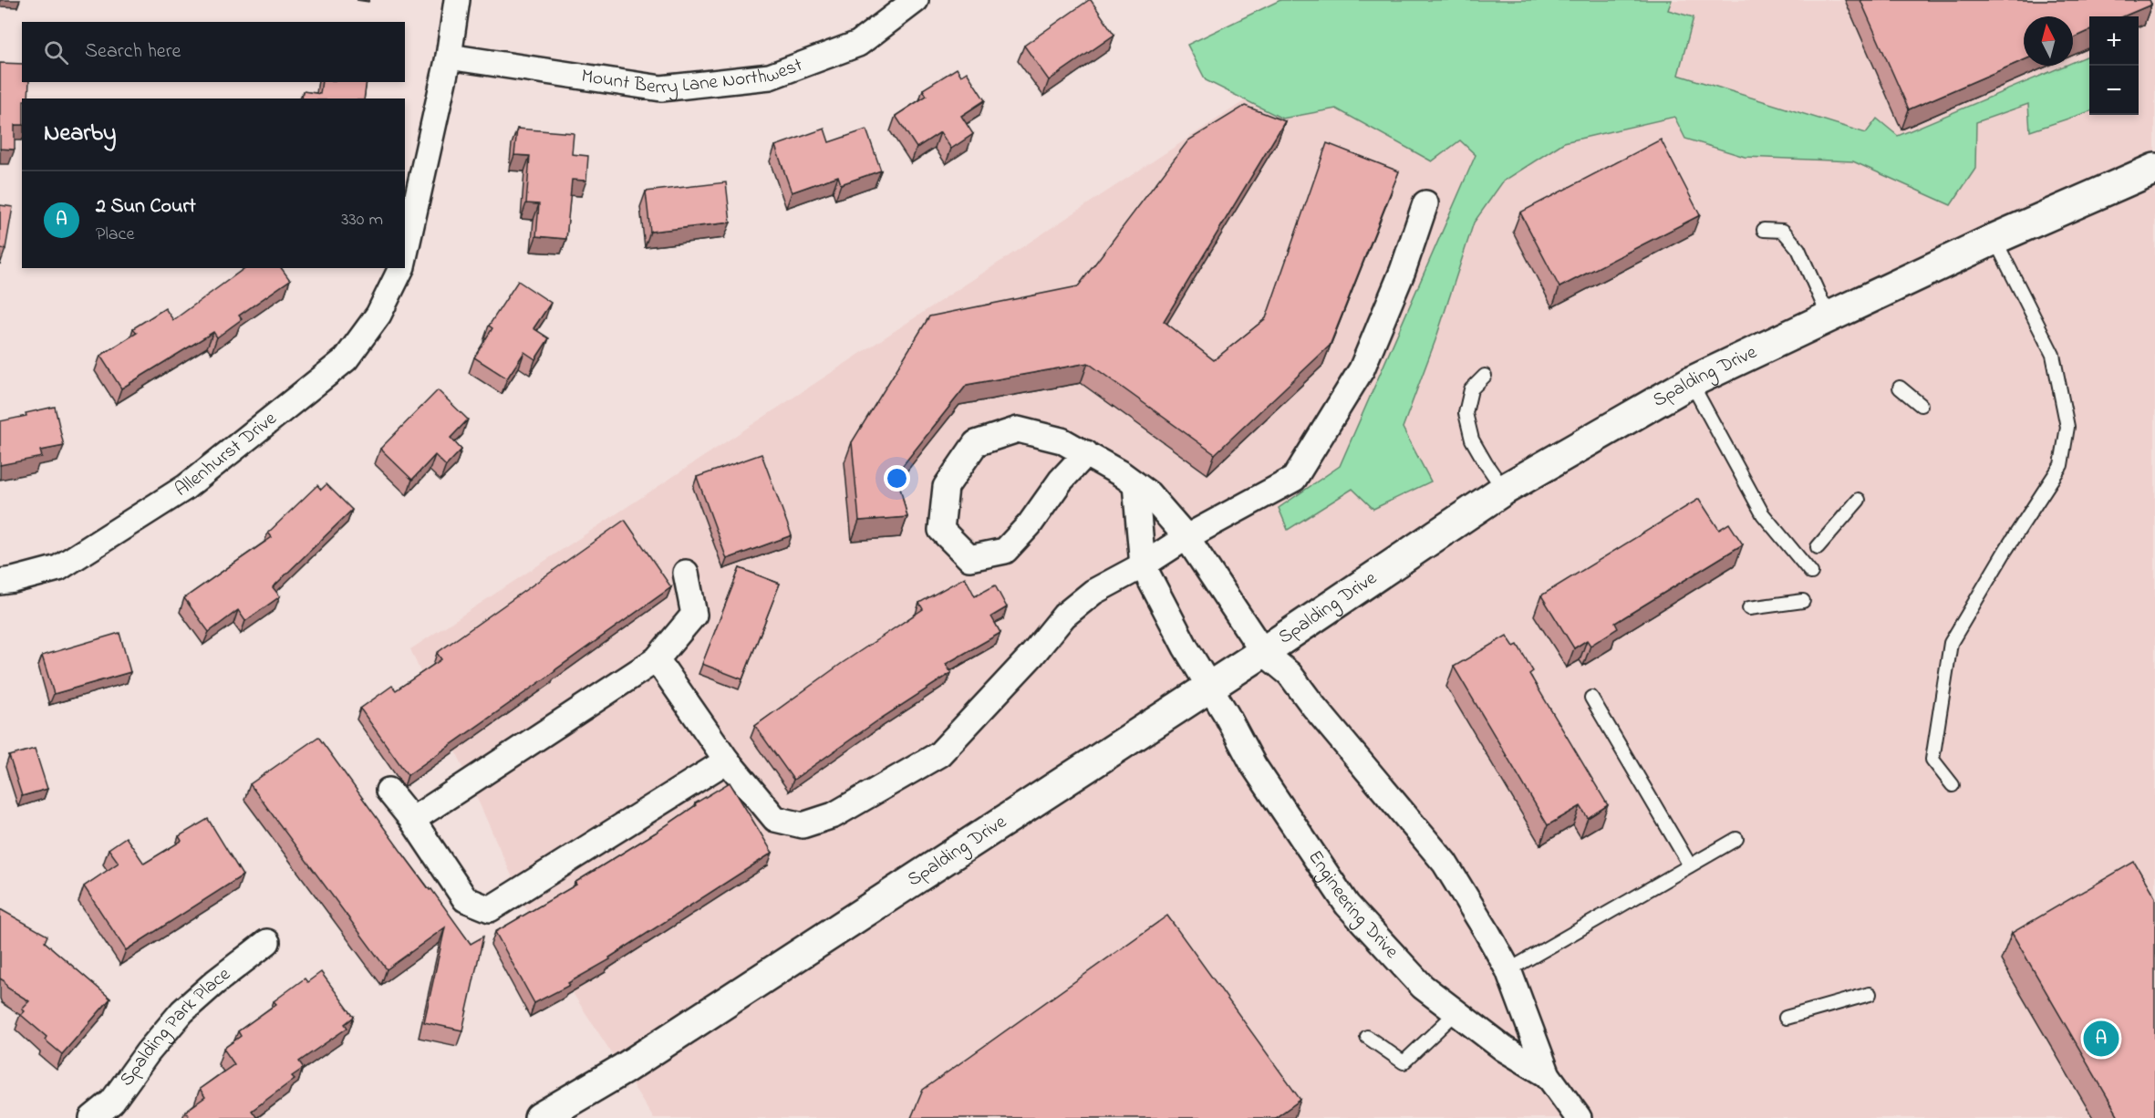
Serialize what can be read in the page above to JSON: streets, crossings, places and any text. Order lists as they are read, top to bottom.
{
  "streets": {
    "main road": ["Spalding Drive"],
    "street": [
      "Mount Berry Lane Northwest",
      "Allenhurst Drive",
      "Engineering Drive",
      "Spalding Park Place"
    ]
  },
  "crossings": [
    ["Spalding Drive", "Engineering Drive"]
  ],
  "north": "top",
  "page": {
    "map_buttons": ["+", "−"],
    "search": "Search here",
    "heading": "Nearby",
    "list": [
      {
        "mark": "A",
        "name": "2 Sun Court",
        "note": "Place",
        "value": "330 m"
      }
    ],
    "pins": "A"
  }
}
